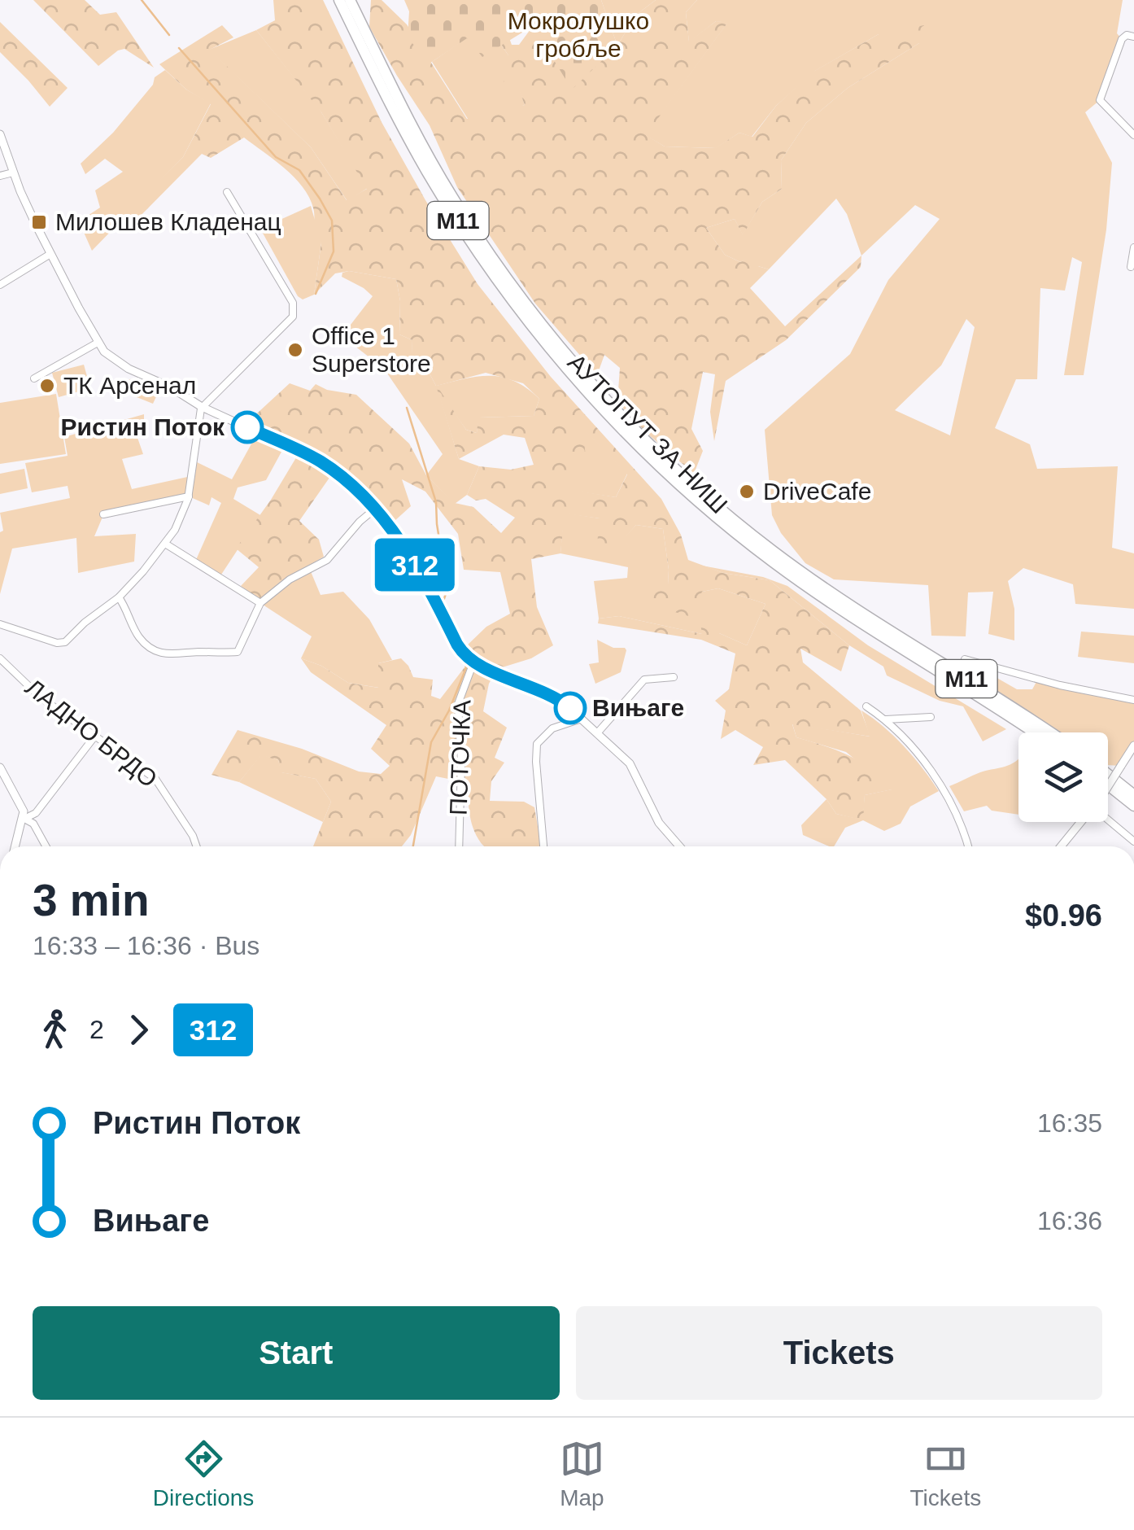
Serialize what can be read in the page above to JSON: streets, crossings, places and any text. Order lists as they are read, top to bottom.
{
  "streets": {
    "highway": ["M11", "АУТОПУТ ЗА НИШ"],
    "street": ["ЛАДНО БРДО", "ПОТОЧКА"]
  },
  "parks": ["Мокролушко гробље"],
  "places": {
    "transit": ["Милошев Кладенац"],
    "other": [
      "Office 1 Superstore",
      "ТК Арсенал",
      "Ристин Поток",
      "DriveCafe",
      "Вињаге"
    ]
  },
  "lines": ["bus line 312"],
  "page": {
    "on_map": "312",
    "heading": ["3 min", "16:33 – 16:36 · Bus", "$0.96"],
    "legs": ["2", "312"],
    "list": [
      {
        "name": "Ристин Поток",
        "value": "16:35"
      },
      {
        "name": "Вињаге",
        "value": "16:36"
      }
    ],
    "buttons": ["Start", "Tickets"],
    "tabs": ["Directions", "Map", "Tickets"]
  }
}
